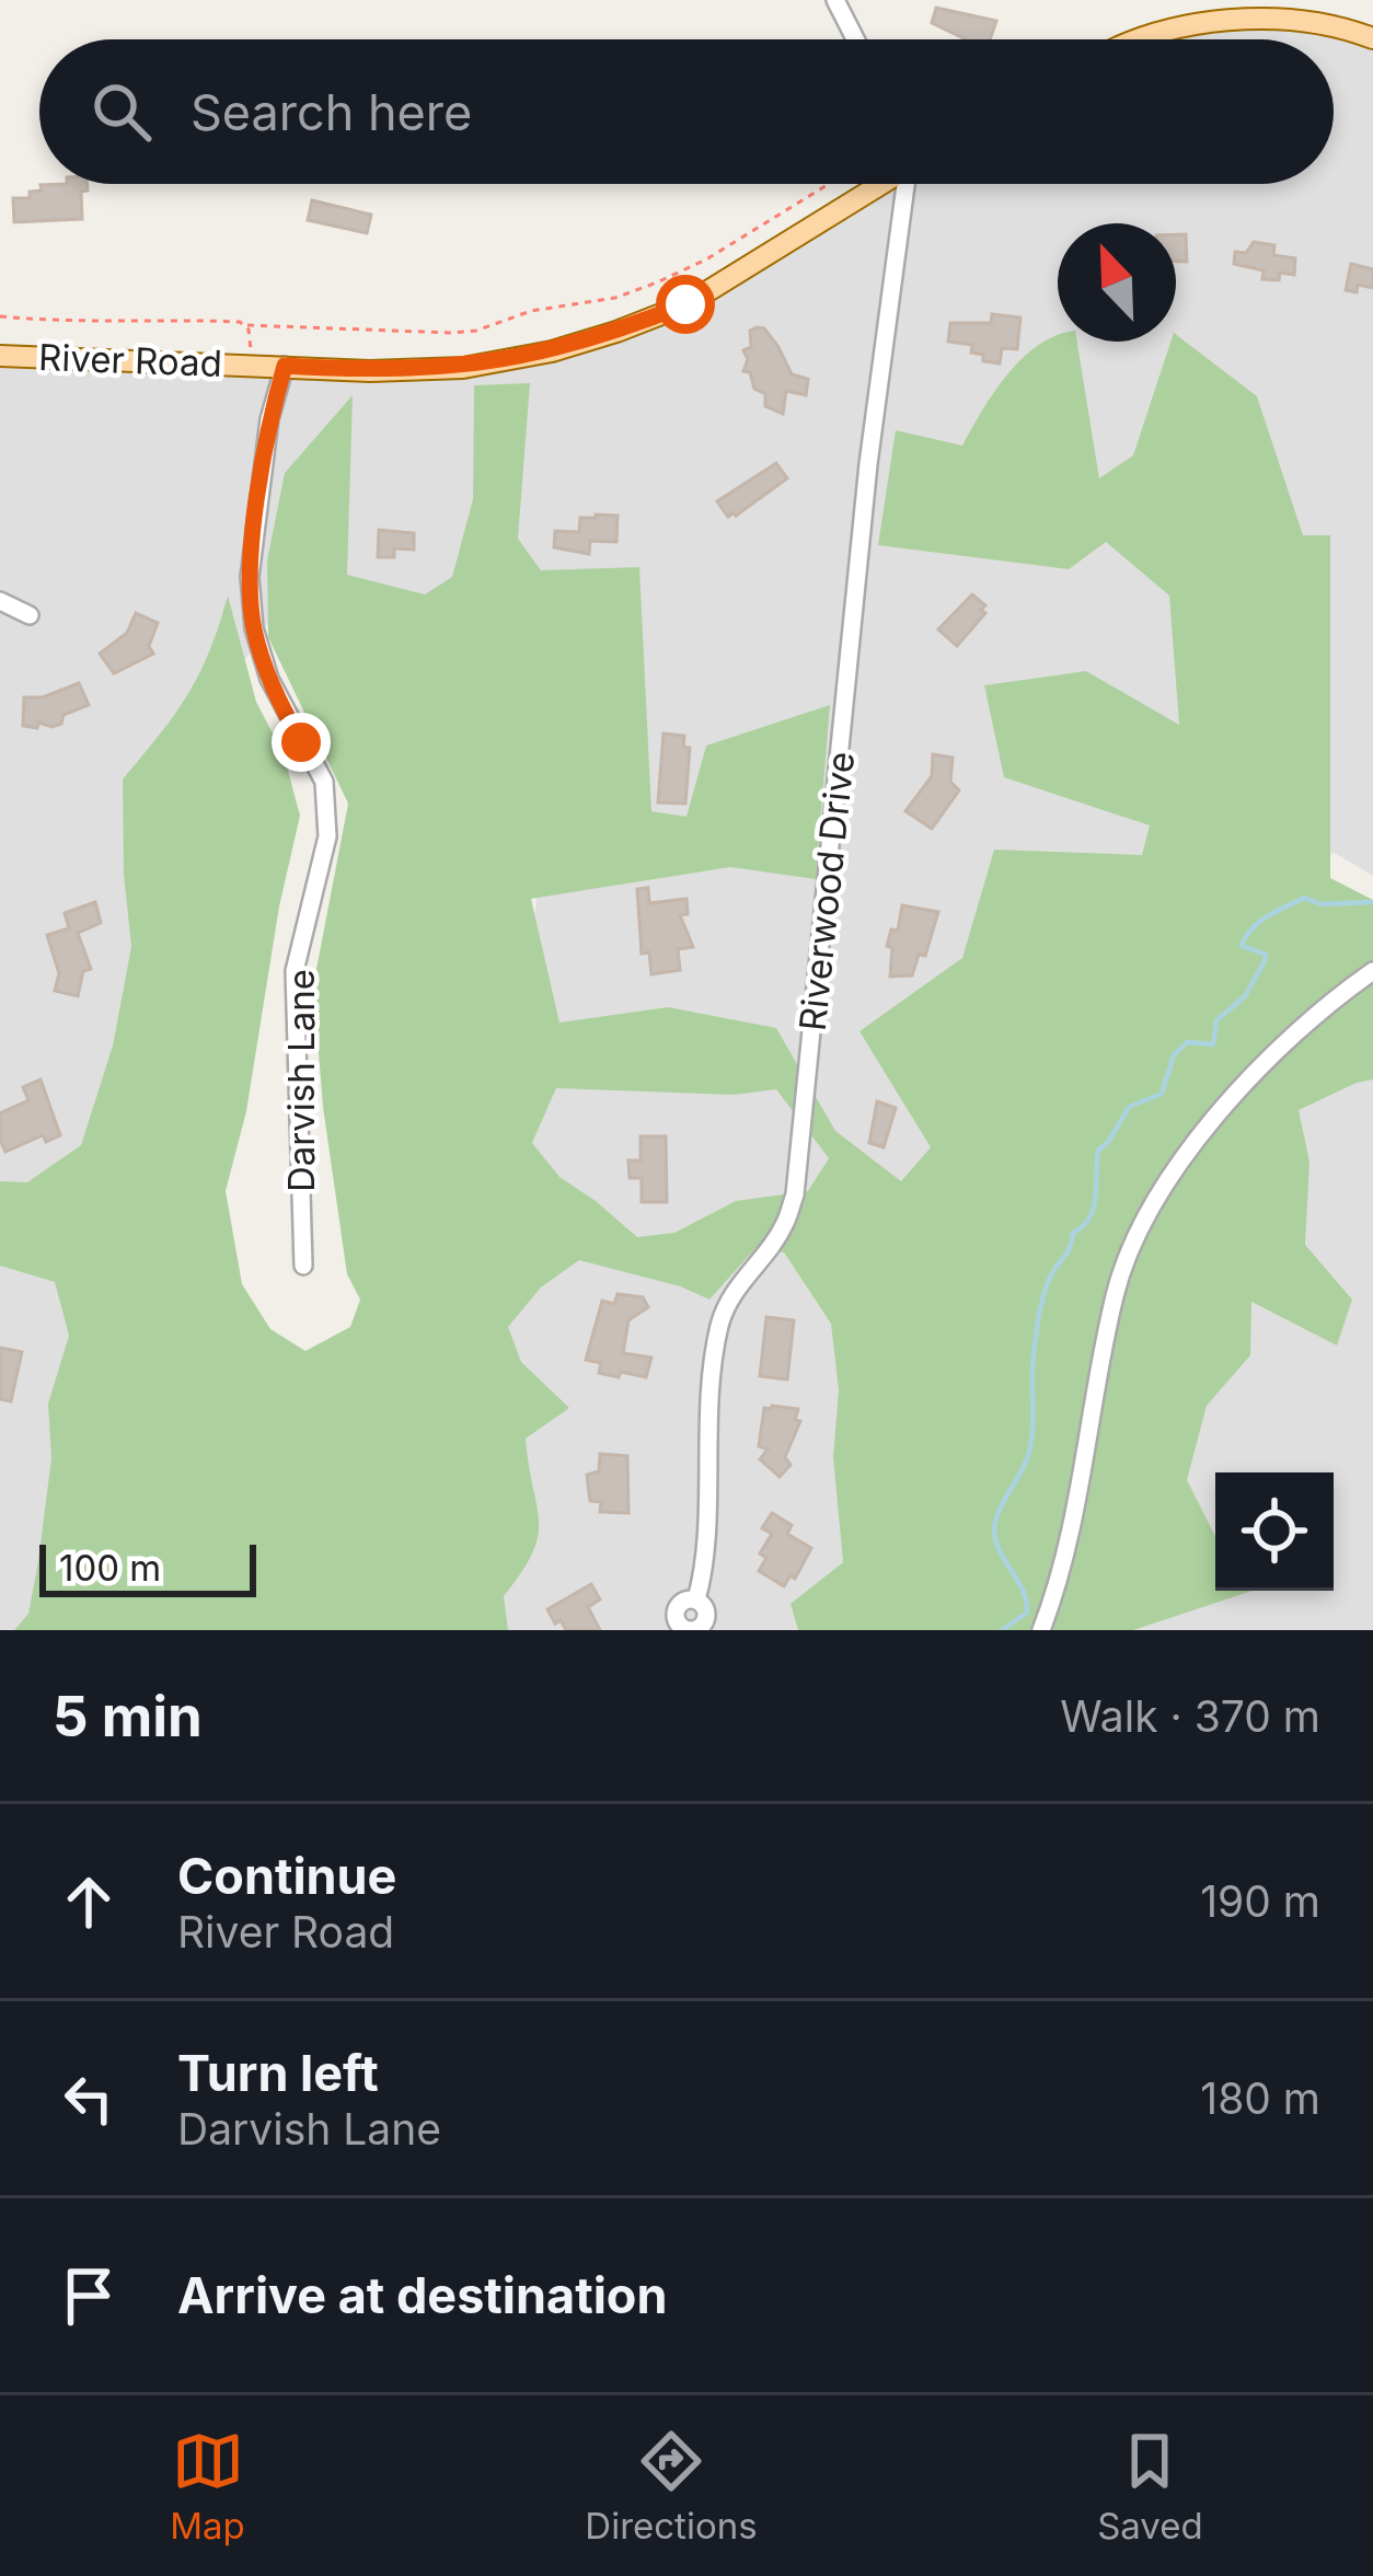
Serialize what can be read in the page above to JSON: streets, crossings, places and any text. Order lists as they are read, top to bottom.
{
  "streets": {
    "main road": ["River Road"],
    "street": ["Riverwood Drive", "Darvish Lane"]
  },
  "crossings": [
    ["River Road", "Darvish Lane"]
  ],
  "scale_bar": "100 m",
  "north": "top left",
  "page": {
    "search": "Search here",
    "scale": "100 m",
    "heading": ["5 min", "Walk · 370 m"],
    "list": [
      ["Continue", "River Road", "190 m"],
      ["Turn left", "Darvish Lane", "180 m"],
      "Arrive at destination"
    ],
    "nav": ["Map", "Directions", "Saved"]
  }
}
